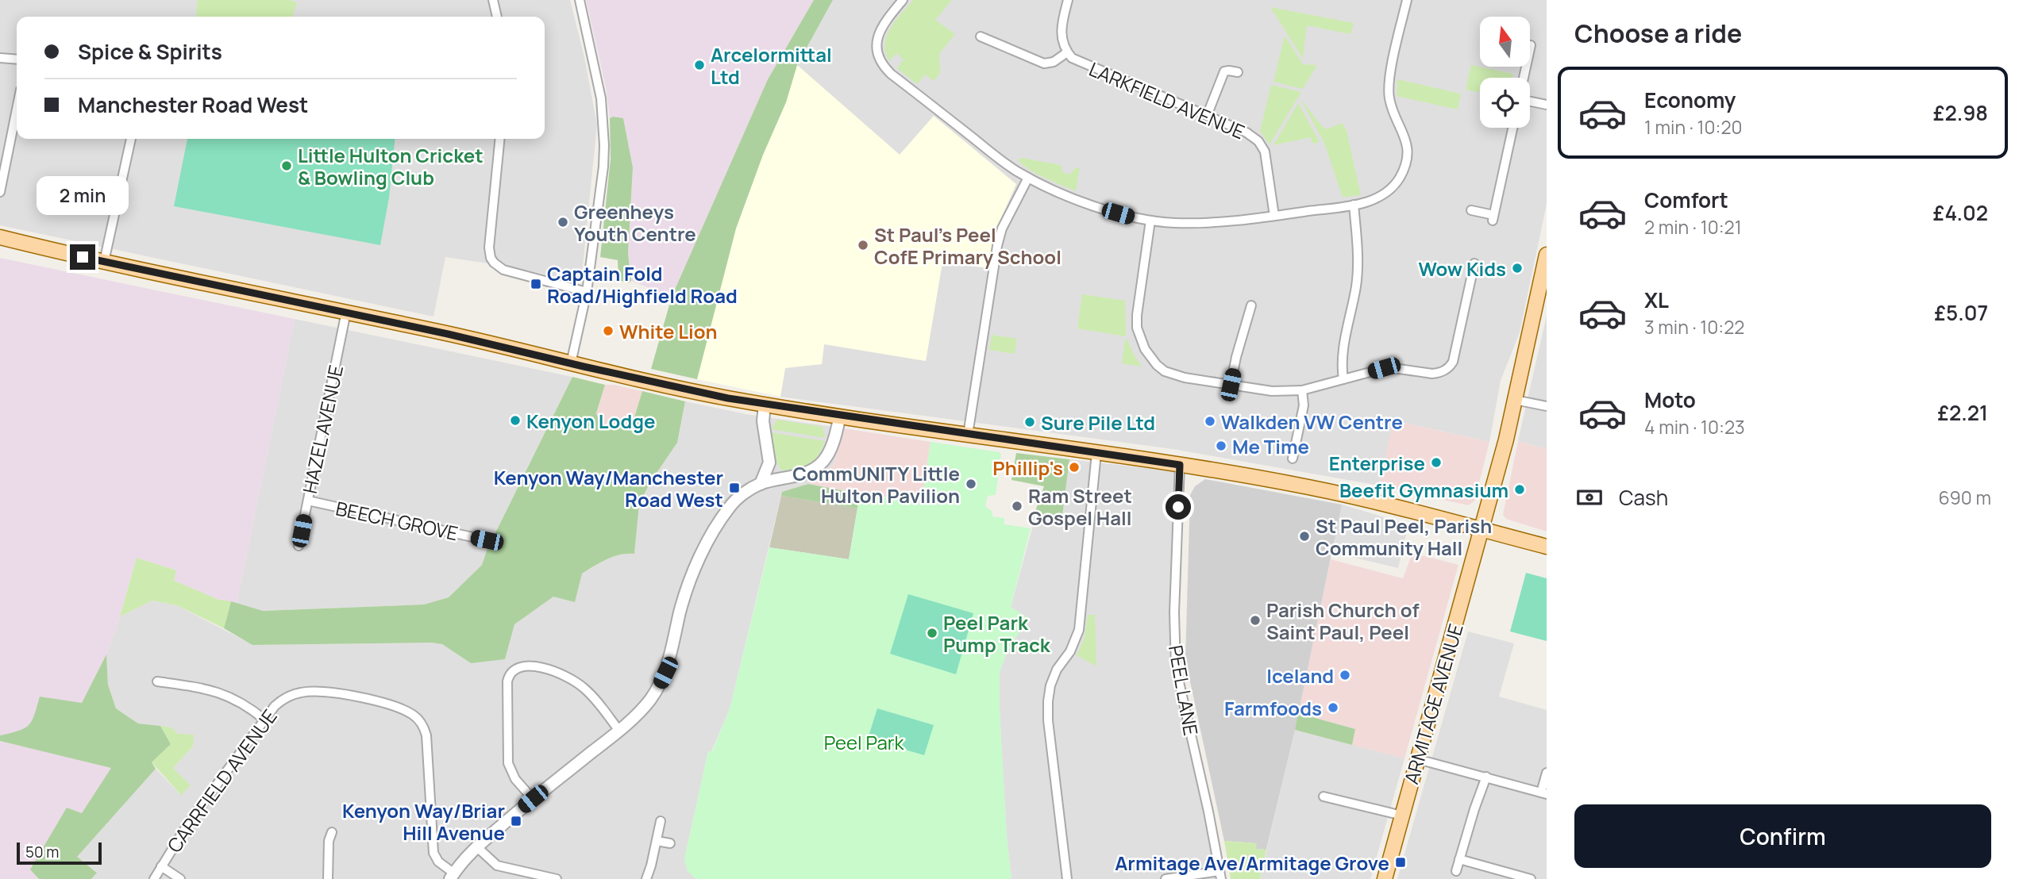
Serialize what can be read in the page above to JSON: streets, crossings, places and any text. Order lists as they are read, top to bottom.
{
  "streets": {
    "main road": ["ARMITAGE AVENUE"],
    "street": [
      "LARKFIELD AVENUE",
      "HAZEL AVENUE",
      "BEECH GROVE",
      "PEEL LANE",
      "CARRFIELD AVENUE"
    ]
  },
  "crossings": [
    ["HAZEL AVENUE", "BEECH GROVE"]
  ],
  "parks": ["Peel Park"],
  "places": {
    "other": [
      "Arcelormittal Ltd",
      "Little Hulton Cricket & Bowling Club",
      "Greenheys Youth Centre",
      "St Paul's Peel CofE Primary School",
      "Wow Kids",
      "White Lion",
      "Kenyon Lodge",
      "Walkden VW Centre",
      "Sure Pile Ltd",
      "Me Time",
      "Enterprise",
      "Phillip's",
      "CommUNITY Little Hulton Pavilion",
      "Beefit Gymnasium",
      "Ram Street Gospel Hall",
      "St Paul Peel, Parish Community Hall",
      "Parish Church of Saint Paul, Peel",
      "Peel Park Pump Track",
      "Iceland",
      "Farmfoods"
    ],
    "transit": [
      "Captain Fold Road/Highfield Road",
      "Kenyon Way/Manchester Road West",
      "Kenyon Way/Briar Hill Avenue",
      "Armitage Ave/Armitage Grove"
    ]
  },
  "scale_bar": "50 m",
  "north": "top",
  "page": {
    "heading": "Choose a ride",
    "banner": ["Spice & Spirits", "Manchester Road West"],
    "list": [
      {
        "name": "Economy",
        "note": "1 min · 10:20",
        "value": "£2.98"
      },
      {
        "name": "Comfort",
        "note": "2 min · 10:21",
        "value": "£4.02"
      },
      {
        "name": "XL",
        "note": "3 min · 10:22",
        "value": "£5.07"
      },
      {
        "name": "Moto",
        "note": "4 min · 10:23",
        "value": "£2.21"
      }
    ],
    "bubble": "2 min",
    "pay": ["Cash", "690 m"],
    "buttons": "Confirm",
    "scale": "50 m"
  }
}
